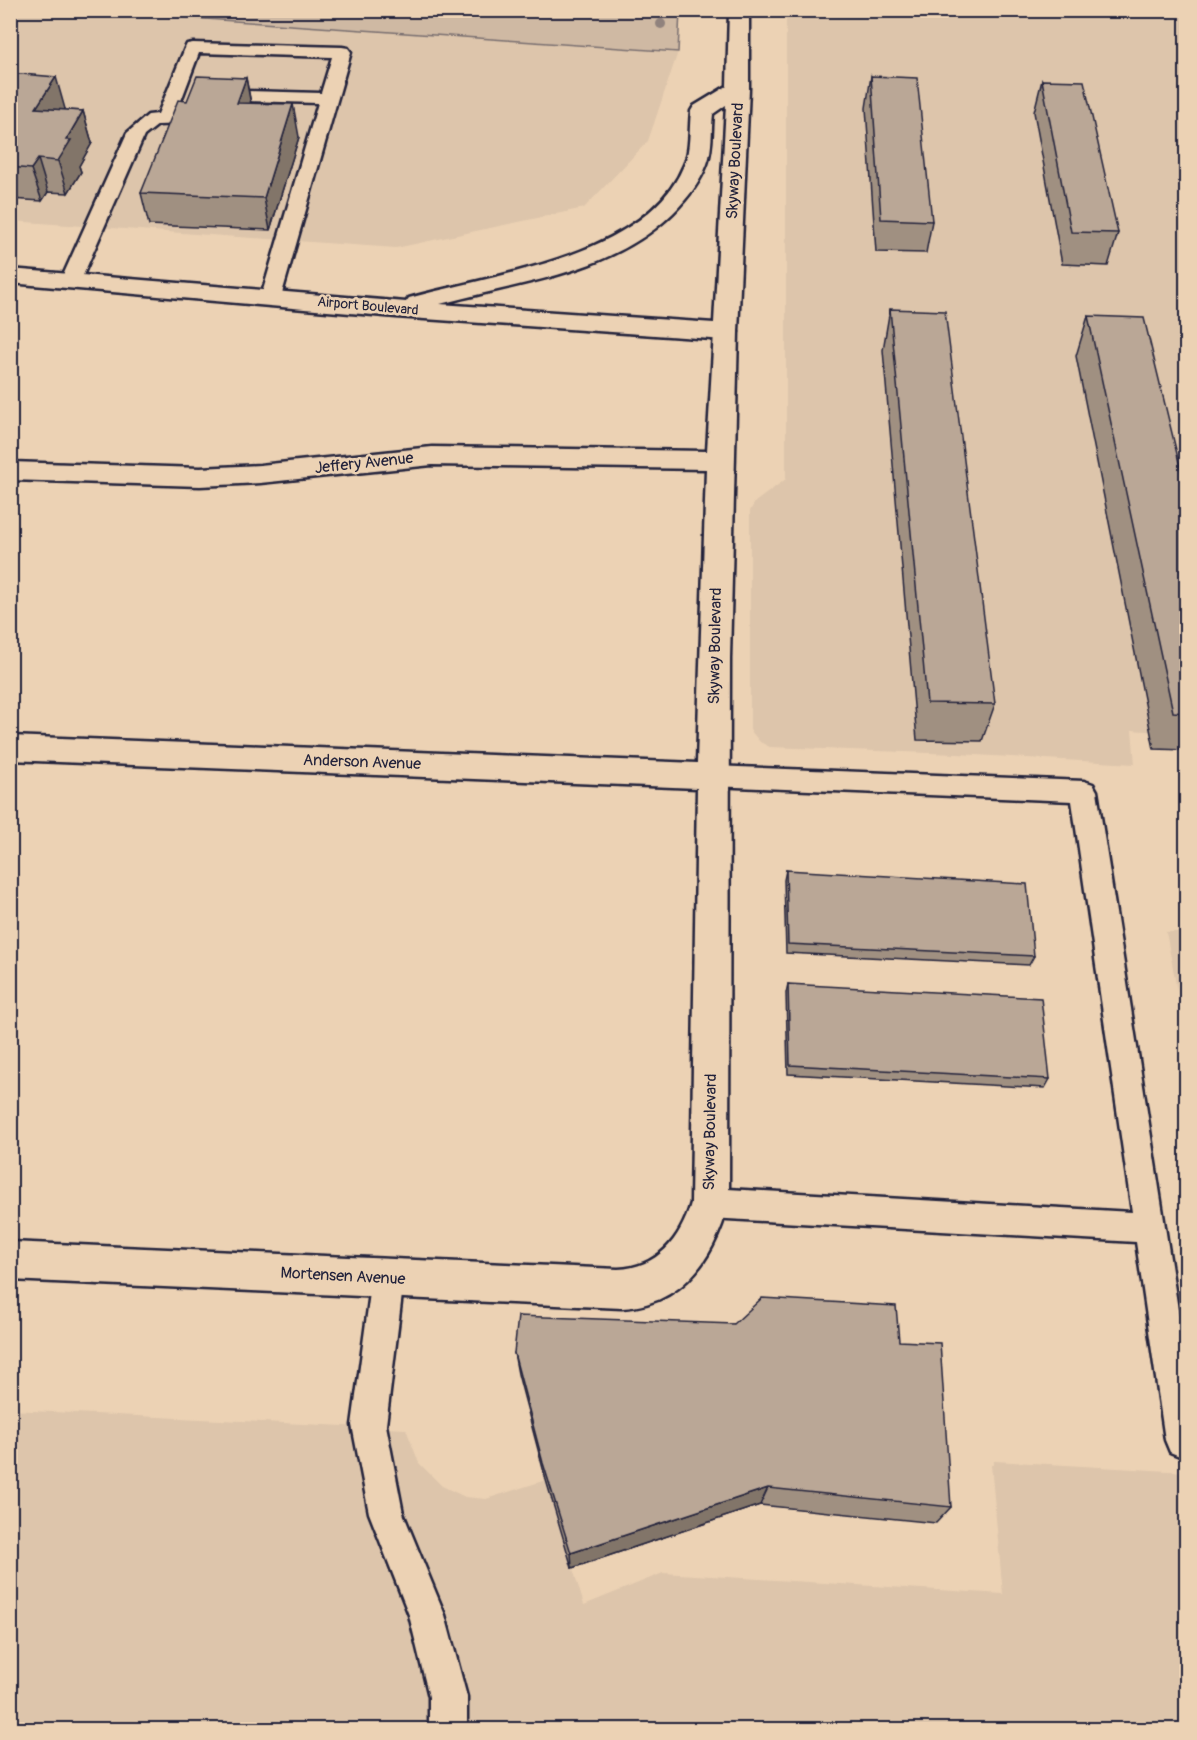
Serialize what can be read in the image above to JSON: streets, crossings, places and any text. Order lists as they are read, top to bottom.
{
  "streets": {
    "street": [
      "Skyway Boulevard",
      "Airport Boulevard",
      "Jeffery Avenue",
      "Anderson Avenue",
      "Mortensen Avenue"
    ]
  },
  "crossings": [
    ["Skyway Boulevard", "Airport Boulevard"],
    ["Skyway Boulevard", "Jeffery Avenue"],
    ["Skyway Boulevard", "Anderson Avenue"],
    ["Skyway Boulevard", "Mortensen Avenue"]
  ]
}
